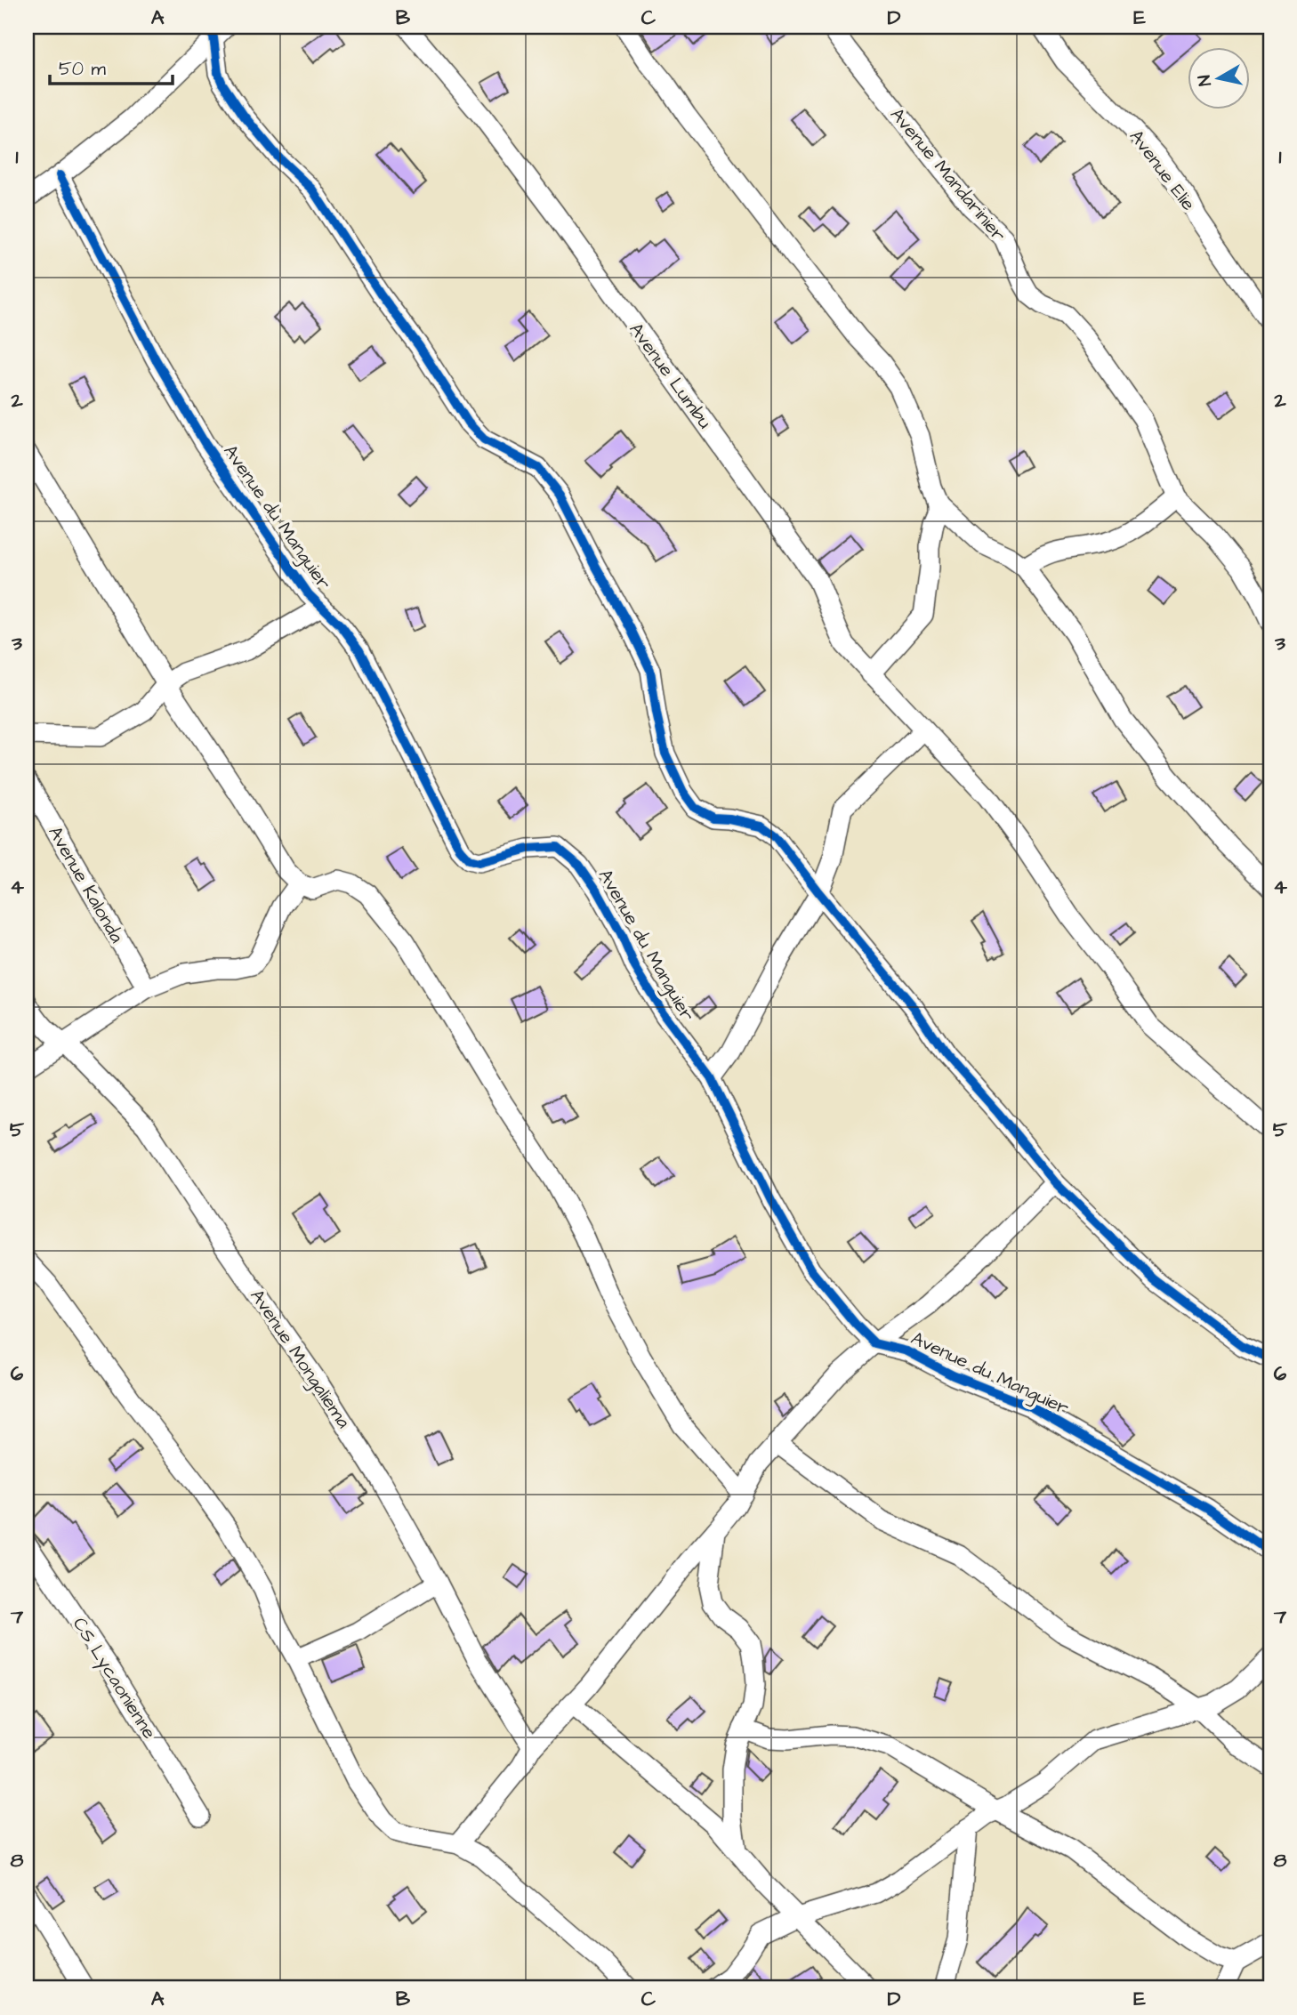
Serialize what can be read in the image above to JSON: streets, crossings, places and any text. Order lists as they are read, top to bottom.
{
  "streets": {
    "street": [
      "Avenue Elie",
      "Avenue Mandarinier",
      "Avenue Lumbu",
      "Avenue du Manguier",
      "Avenue Kalonda",
      "Avenue Mongaliema",
      "CS Lycaonienne"
    ]
  },
  "scale_bar": "50 m",
  "north": "left",
  "grid": {
    "columns": [
      "A",
      "B",
      "C",
      "D",
      "E"
    ],
    "rows": [
      "1",
      "2",
      "3",
      "4",
      "5",
      "6",
      "7",
      "8"
    ]
  }
}
